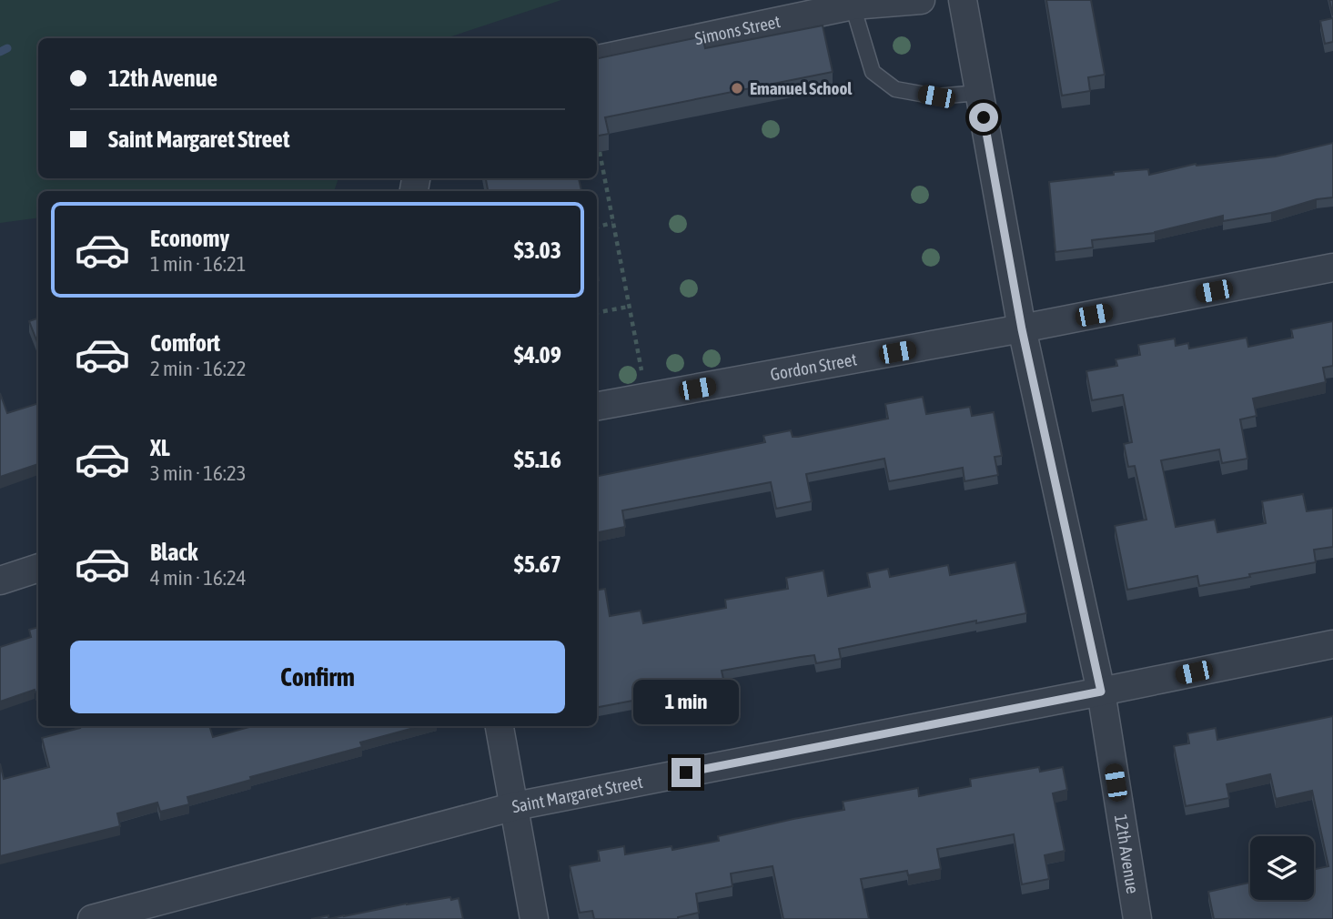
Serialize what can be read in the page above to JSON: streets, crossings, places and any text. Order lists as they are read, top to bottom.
{
  "streets": {
    "street": [
      "Simons Street",
      "Gordon Street",
      "Saint Margaret Street",
      "12th Avenue"
    ]
  },
  "crossings": [
    ["Gordon Street", "12th Avenue"],
    ["Saint Margaret Street", "12th Avenue"]
  ],
  "places": ["Emanuel School"],
  "page": {
    "banner": ["12th Avenue", "Saint Margaret Street"],
    "list": [
      {
        "name": "Economy",
        "note": "1 min · 16:21",
        "value": "$3.03"
      },
      {
        "name": "Comfort",
        "note": "2 min · 16:22",
        "value": "$4.09"
      },
      {
        "name": "XL",
        "note": "3 min · 16:23",
        "value": "$5.16"
      },
      {
        "name": "Black",
        "note": "4 min · 16:24",
        "value": "$5.67"
      }
    ],
    "buttons": "Confirm",
    "bubble": "1 min"
  }
}
